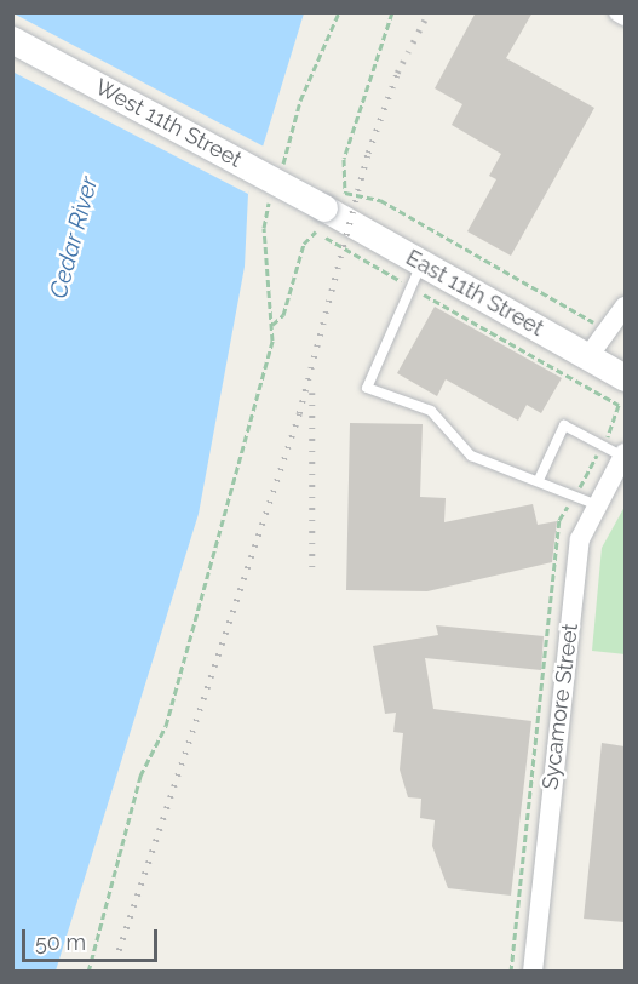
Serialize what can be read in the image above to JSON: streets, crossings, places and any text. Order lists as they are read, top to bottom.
{
  "streets": {
    "main road": ["West 11th Street", "East 11th Street"],
    "street": ["Sycamore Street"]
  },
  "crossings": [
    ["West 11th Street", "East 11th Street"]
  ],
  "water": ["Cedar River"],
  "scale_bar": "50 m"
}
